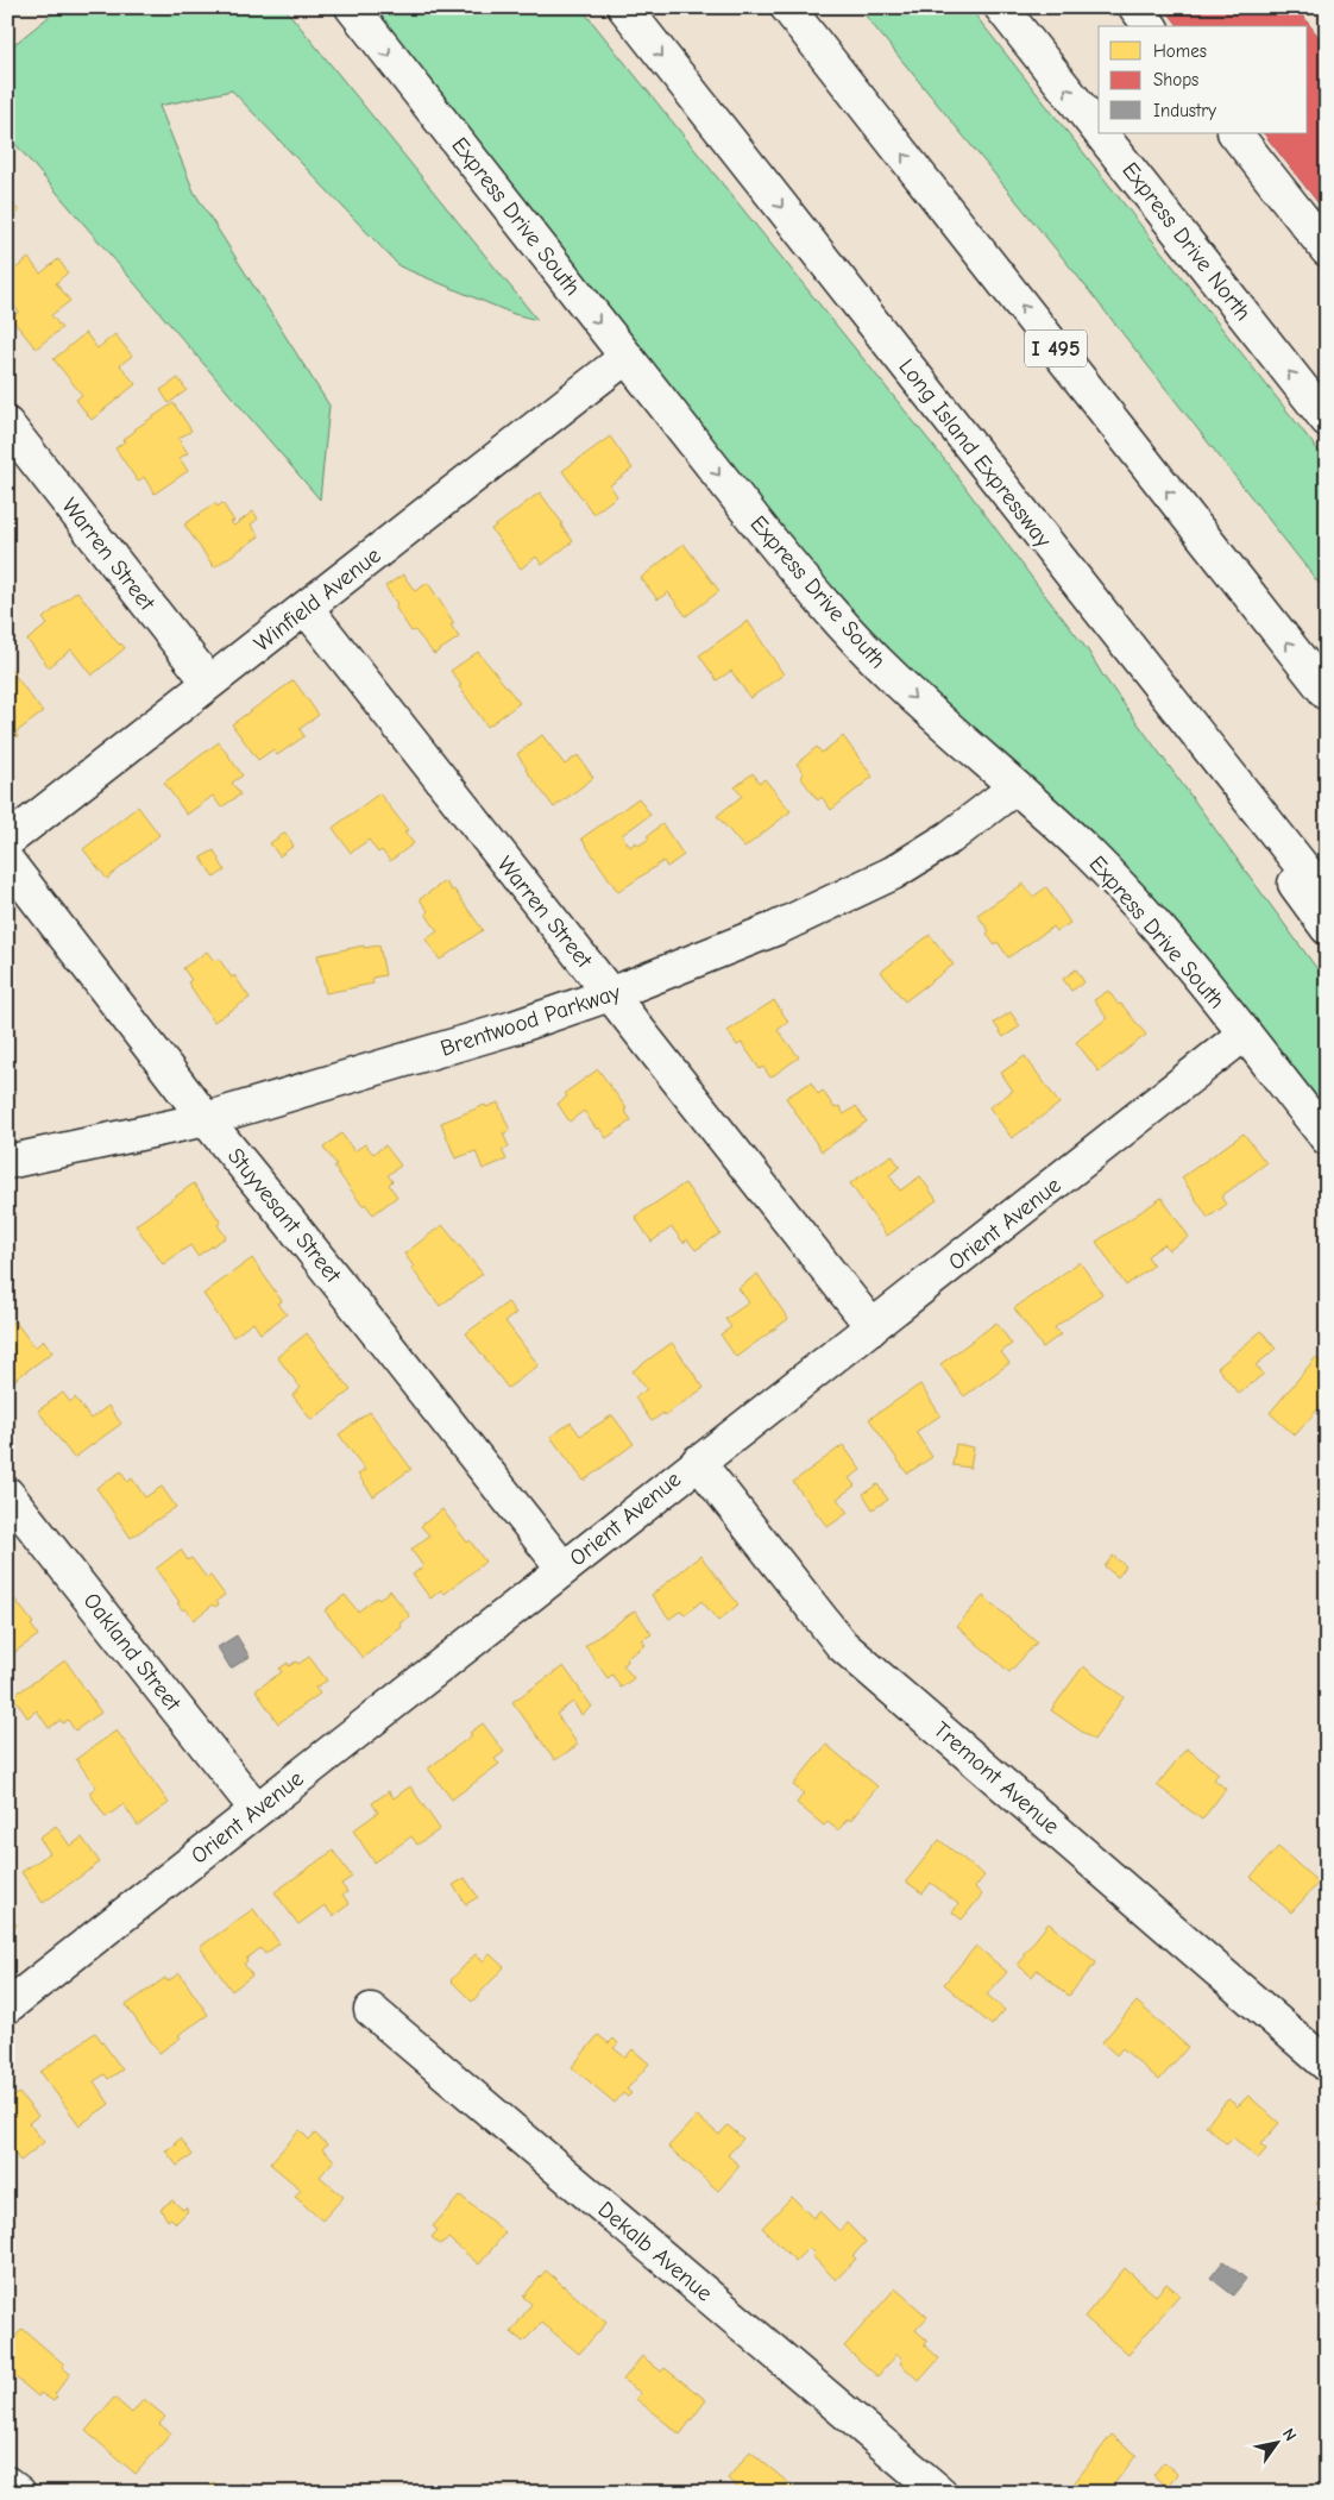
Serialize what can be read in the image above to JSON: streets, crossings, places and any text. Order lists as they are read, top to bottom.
{
  "streets": {
    "main road": [
      "Express Drive South",
      "Express Drive North",
      "I 495",
      "Long Island Expressway",
      "Warren Street",
      "Winfield Avenue",
      "Brentwood Parkway",
      "Stuyvesant Street",
      "Orient Avenue",
      "Oakland Street",
      "Tremont Avenue",
      "Dekalb Avenue"
    ]
  },
  "crossings": [
    ["Express Drive South", "Winfield Avenue"],
    ["Express Drive South", "Brentwood Parkway"],
    ["Express Drive South", "Orient Avenue"],
    ["Warren Street", "Winfield Avenue"],
    ["Warren Street", "Brentwood Parkway"],
    ["Warren Street", "Orient Avenue"],
    ["Brentwood Parkway", "Stuyvesant Street"],
    ["Stuyvesant Street", "Orient Avenue"],
    ["Orient Avenue", "Oakland Street"],
    ["Orient Avenue", "Tremont Avenue"]
  ],
  "one_way": ["Express Drive South"],
  "legend": ["Homes", "Shops", "Industry"],
  "north": "top right"
}
